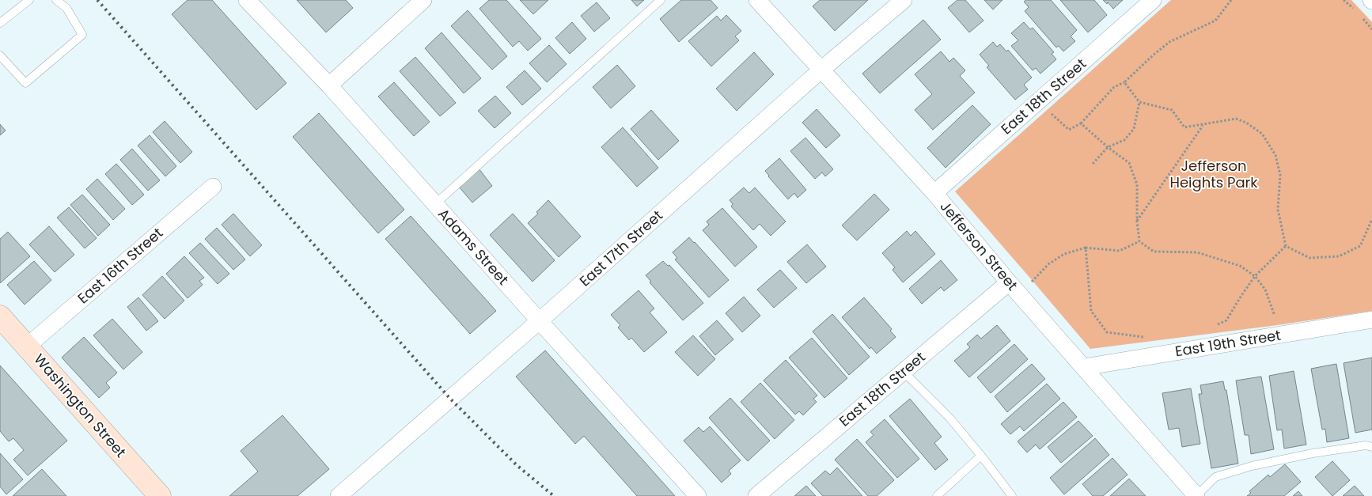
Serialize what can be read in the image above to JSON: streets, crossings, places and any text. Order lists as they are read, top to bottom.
{
  "streets": {
    "street": [
      "East 18th Street",
      "Jefferson Street",
      "Adams Street",
      "East 17th Street",
      "East 16th Street",
      "East 19th Street",
      "Washington Street"
    ]
  },
  "crossings": [
    ["East 18th Street", "Jefferson Street"],
    ["Jefferson Street", "East 17th Street"],
    ["Jefferson Street", "East 19th Street"],
    ["Adams Street", "East 17th Street"],
    ["East 16th Street", "Washington Street"]
  ],
  "parks": ["Jefferson Heights Park"]
}
